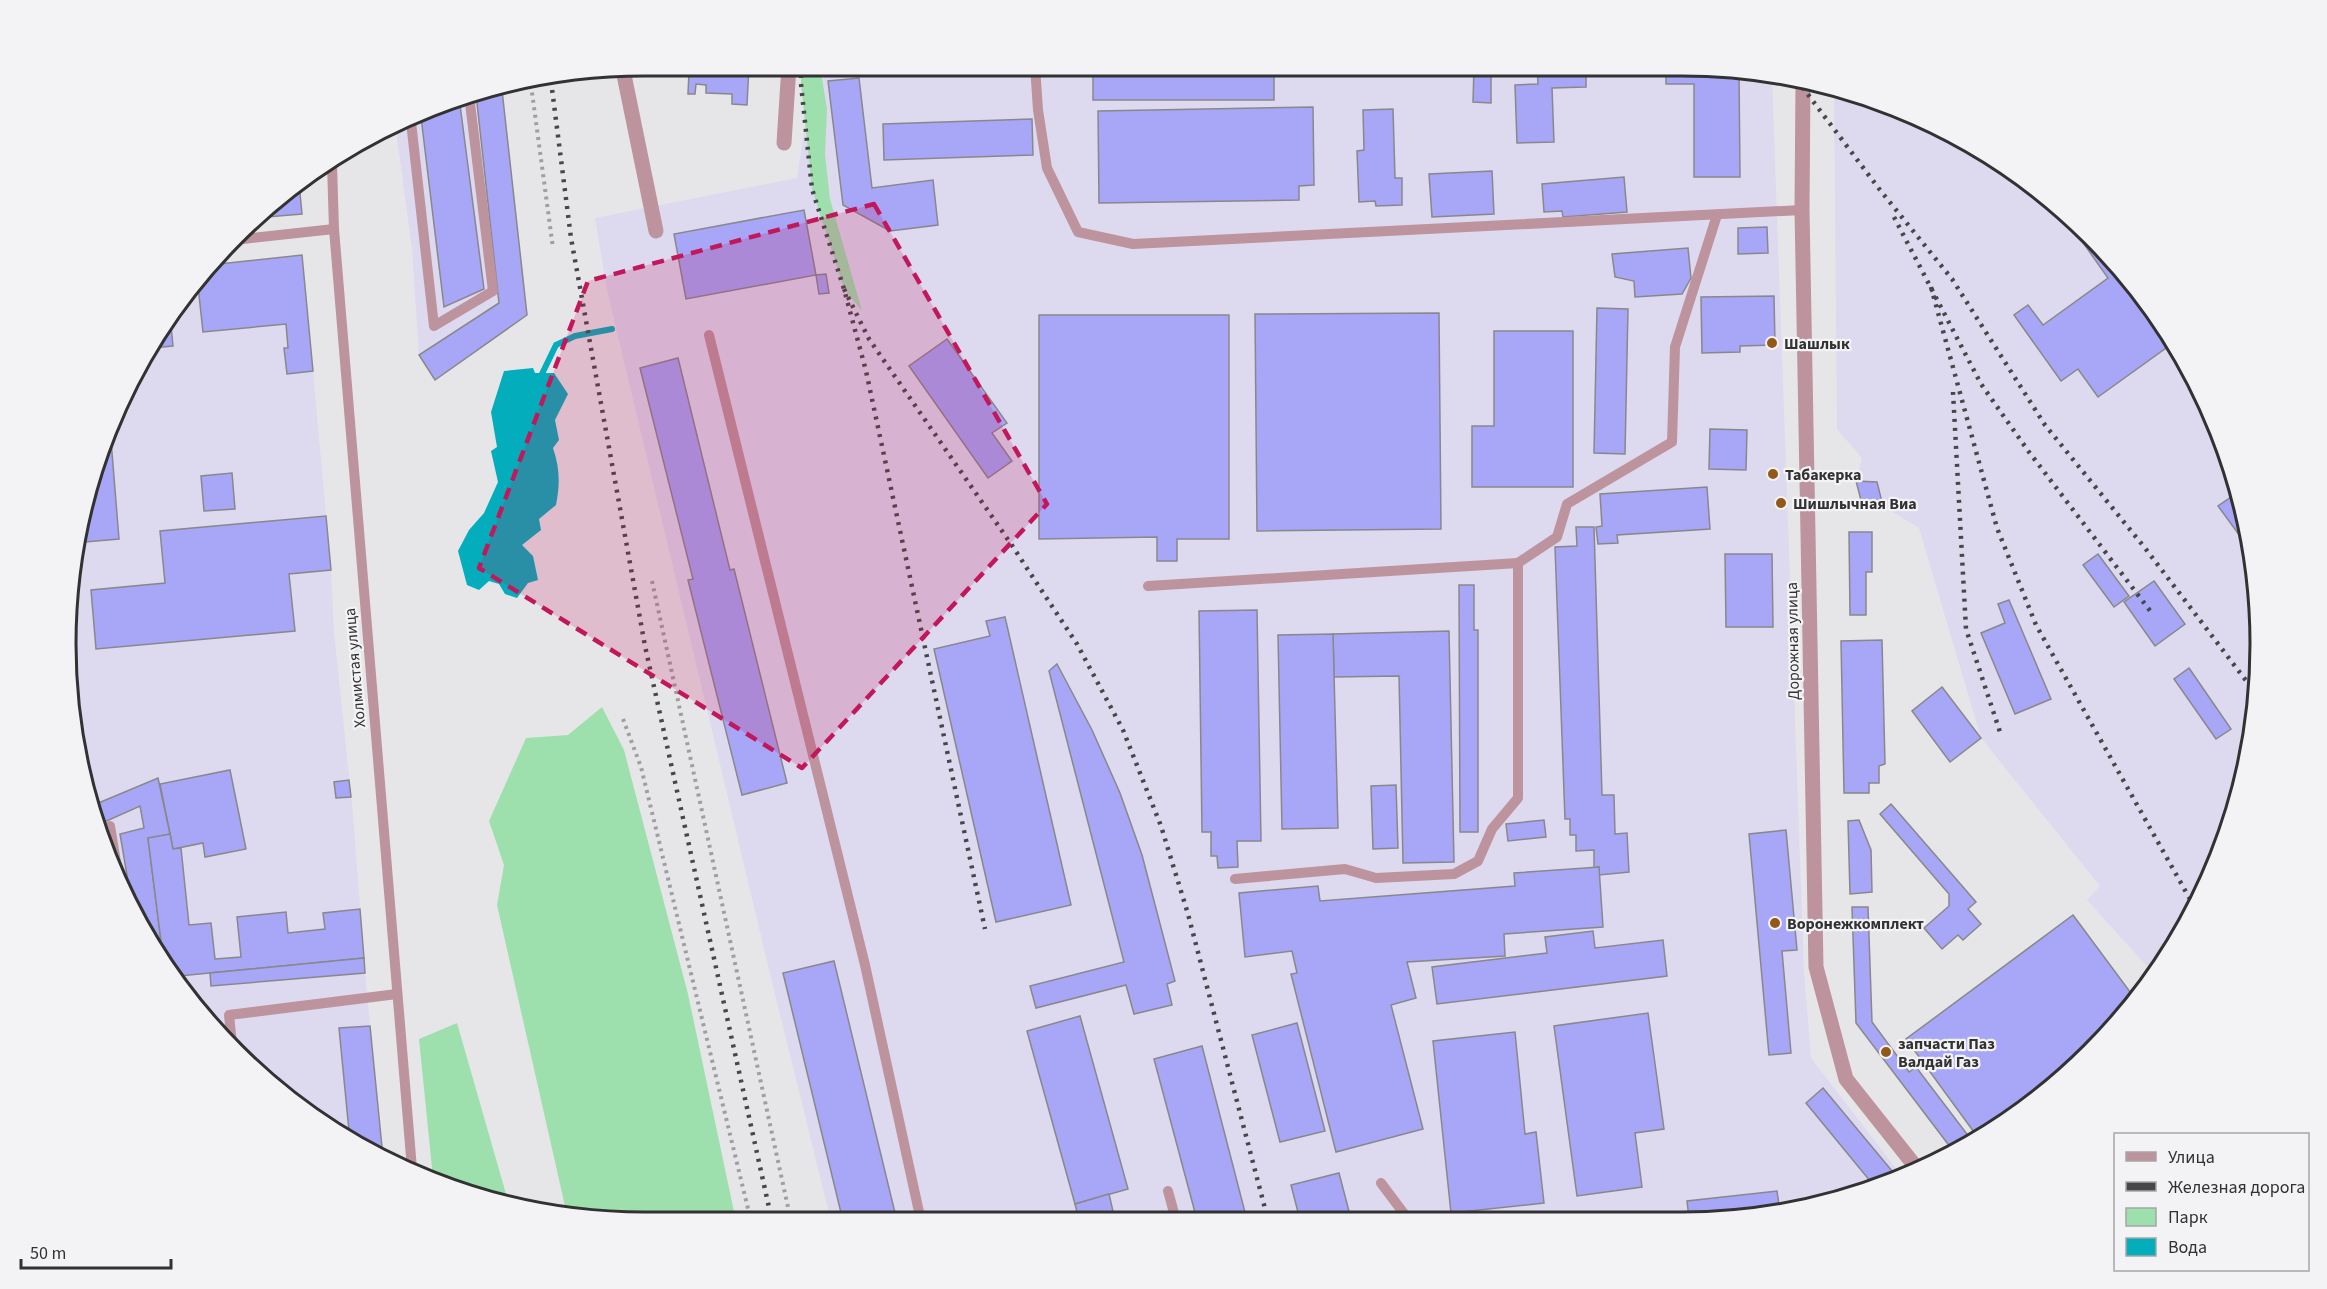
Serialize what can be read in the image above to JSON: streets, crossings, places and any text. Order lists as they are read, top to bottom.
{
  "streets": {
    "street": ["Дорожная улица"],
    "lane": ["Холмистая улица"]
  },
  "places": [
    "Шашлык",
    "Табакерка",
    "Шишлычная Виа",
    "Воронежкомплект",
    "запчасти Паз Валдай Газ"
  ],
  "legend": [
    "Улица",
    "Железная дорога",
    "Парк",
    "Вода"
  ],
  "scale_bar": "50 m"
}
